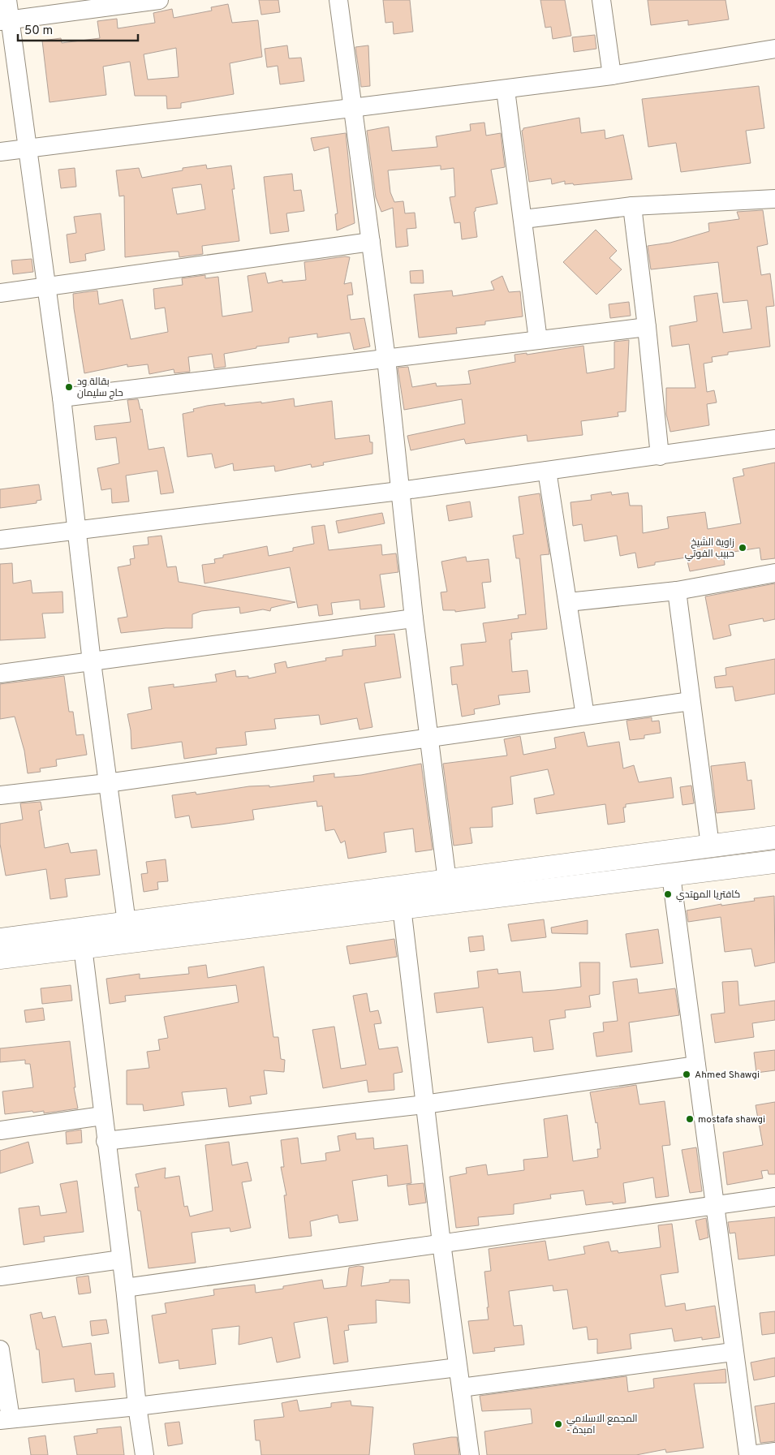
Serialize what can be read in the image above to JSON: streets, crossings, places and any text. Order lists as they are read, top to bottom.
{
  "places": [
    "بقالة ود حاج سليمان",
    "زاوية الشيخ حبيب الفوتي",
    "كافتريا المهتدي",
    "Ahmed Shawgi",
    "mostafa shawgi",
    "المجمع الاسلامي - امبدة"
  ],
  "scale_bar": "50 m"
}
